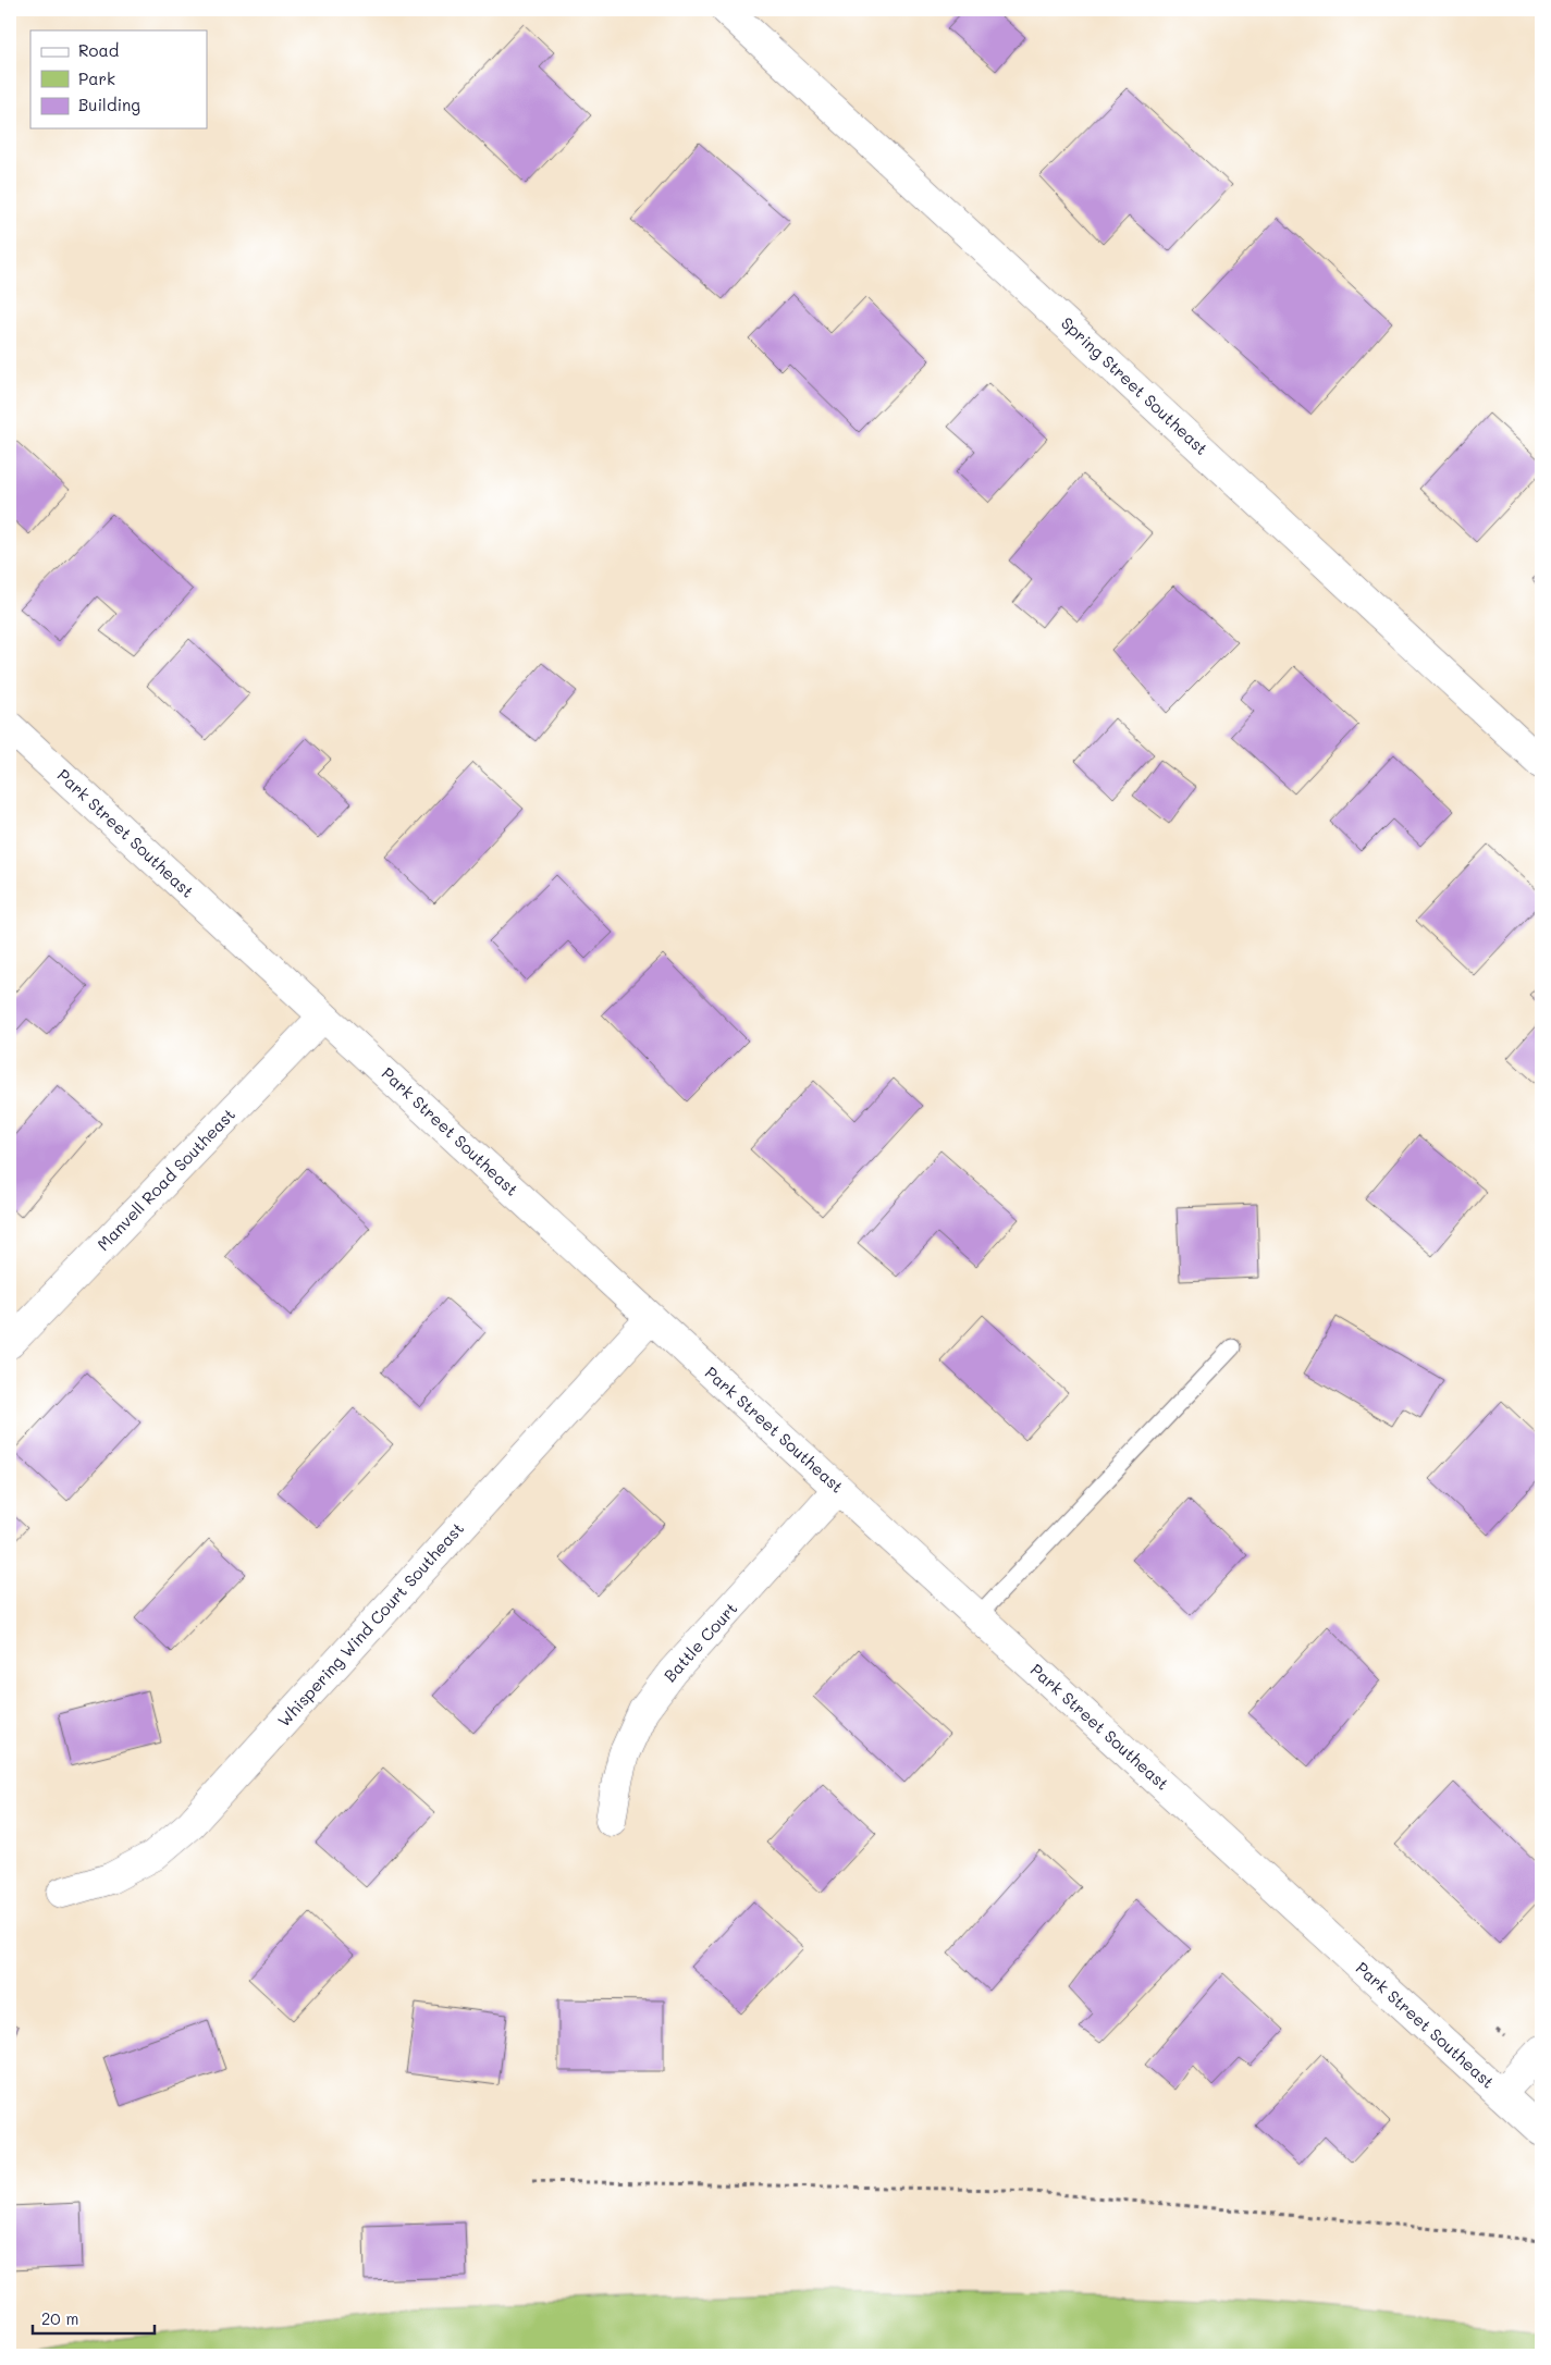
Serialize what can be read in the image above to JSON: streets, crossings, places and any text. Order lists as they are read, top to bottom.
{
  "streets": {
    "street": [
      "Spring Street Southeast",
      "Park Street Southeast",
      "Manvell Road Southeast",
      "Whispering Wind Court Southeast",
      "Battle Court"
    ]
  },
  "crossings": [
    ["Park Street Southeast", "Manvell Road Southeast"],
    ["Park Street Southeast", "Whispering Wind Court Southeast"],
    ["Park Street Southeast", "Battle Court"]
  ],
  "legend": ["Road", "Park", "Building"],
  "scale_bar": "20 m"
}
